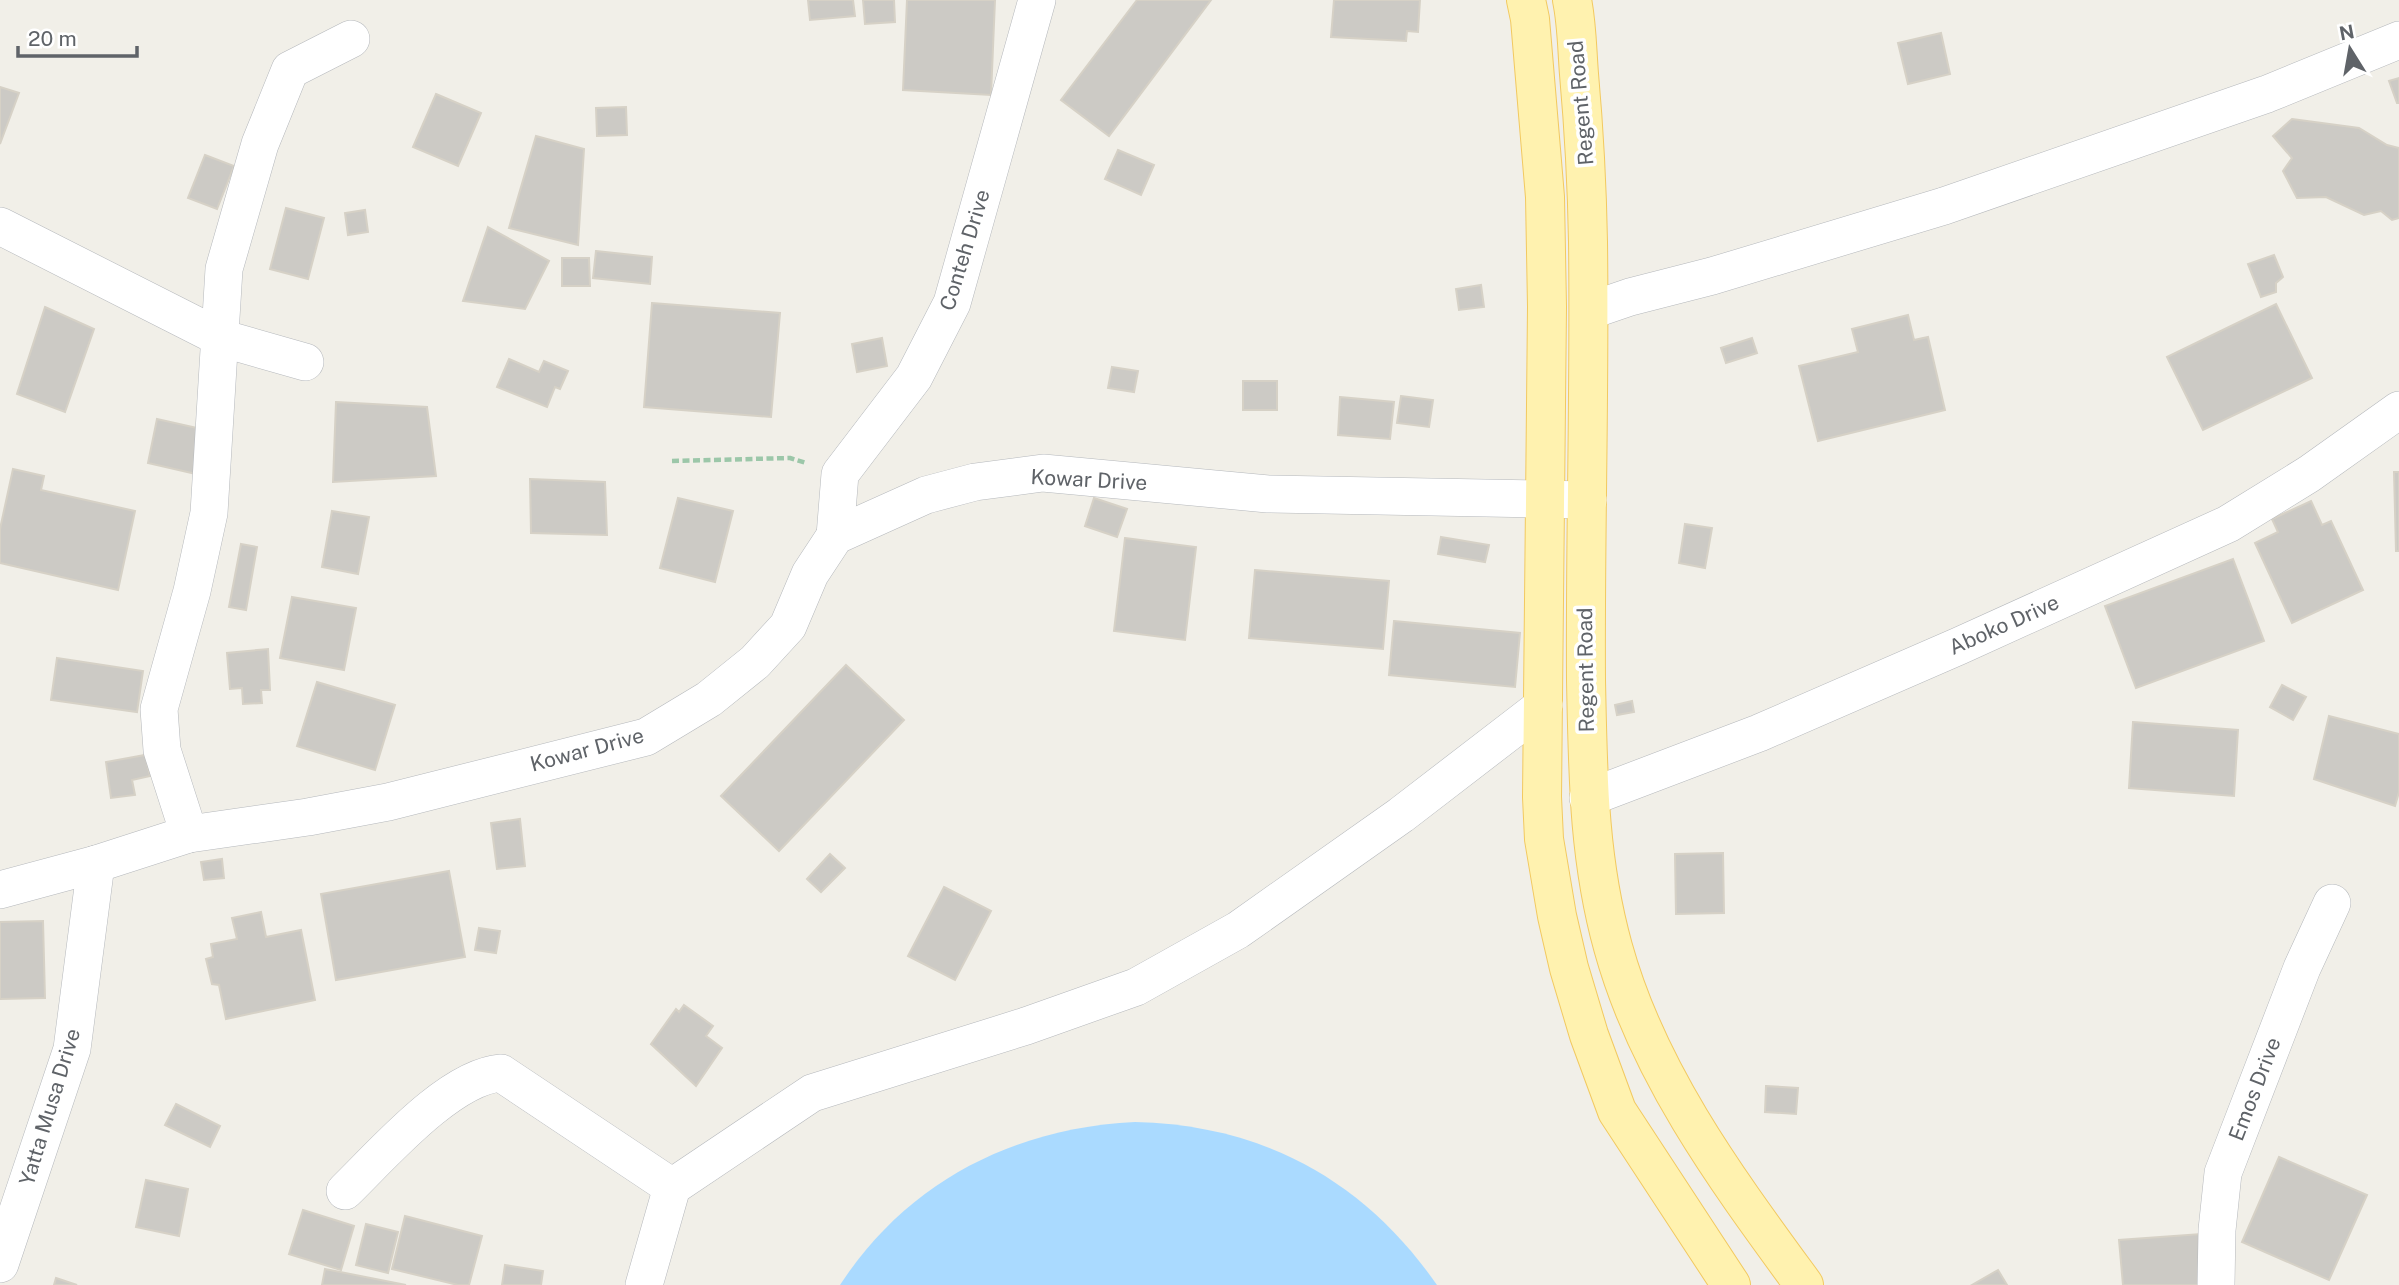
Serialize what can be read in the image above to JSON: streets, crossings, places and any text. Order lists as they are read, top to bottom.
{
  "streets": {
    "main road": ["Regent Road"],
    "street": [
      "Conteh Drive",
      "Kowar Drive",
      "Aboko Drive",
      "Emos Drive",
      "Yatta Musa Drive"
    ]
  },
  "crossings": [
    ["Regent Road", "Kowar Drive"],
    ["Regent Road", "Aboko Drive"],
    ["Kowar Drive", "Yatta Musa Drive"]
  ],
  "scale_bar": "20 m",
  "north": "top"
}
